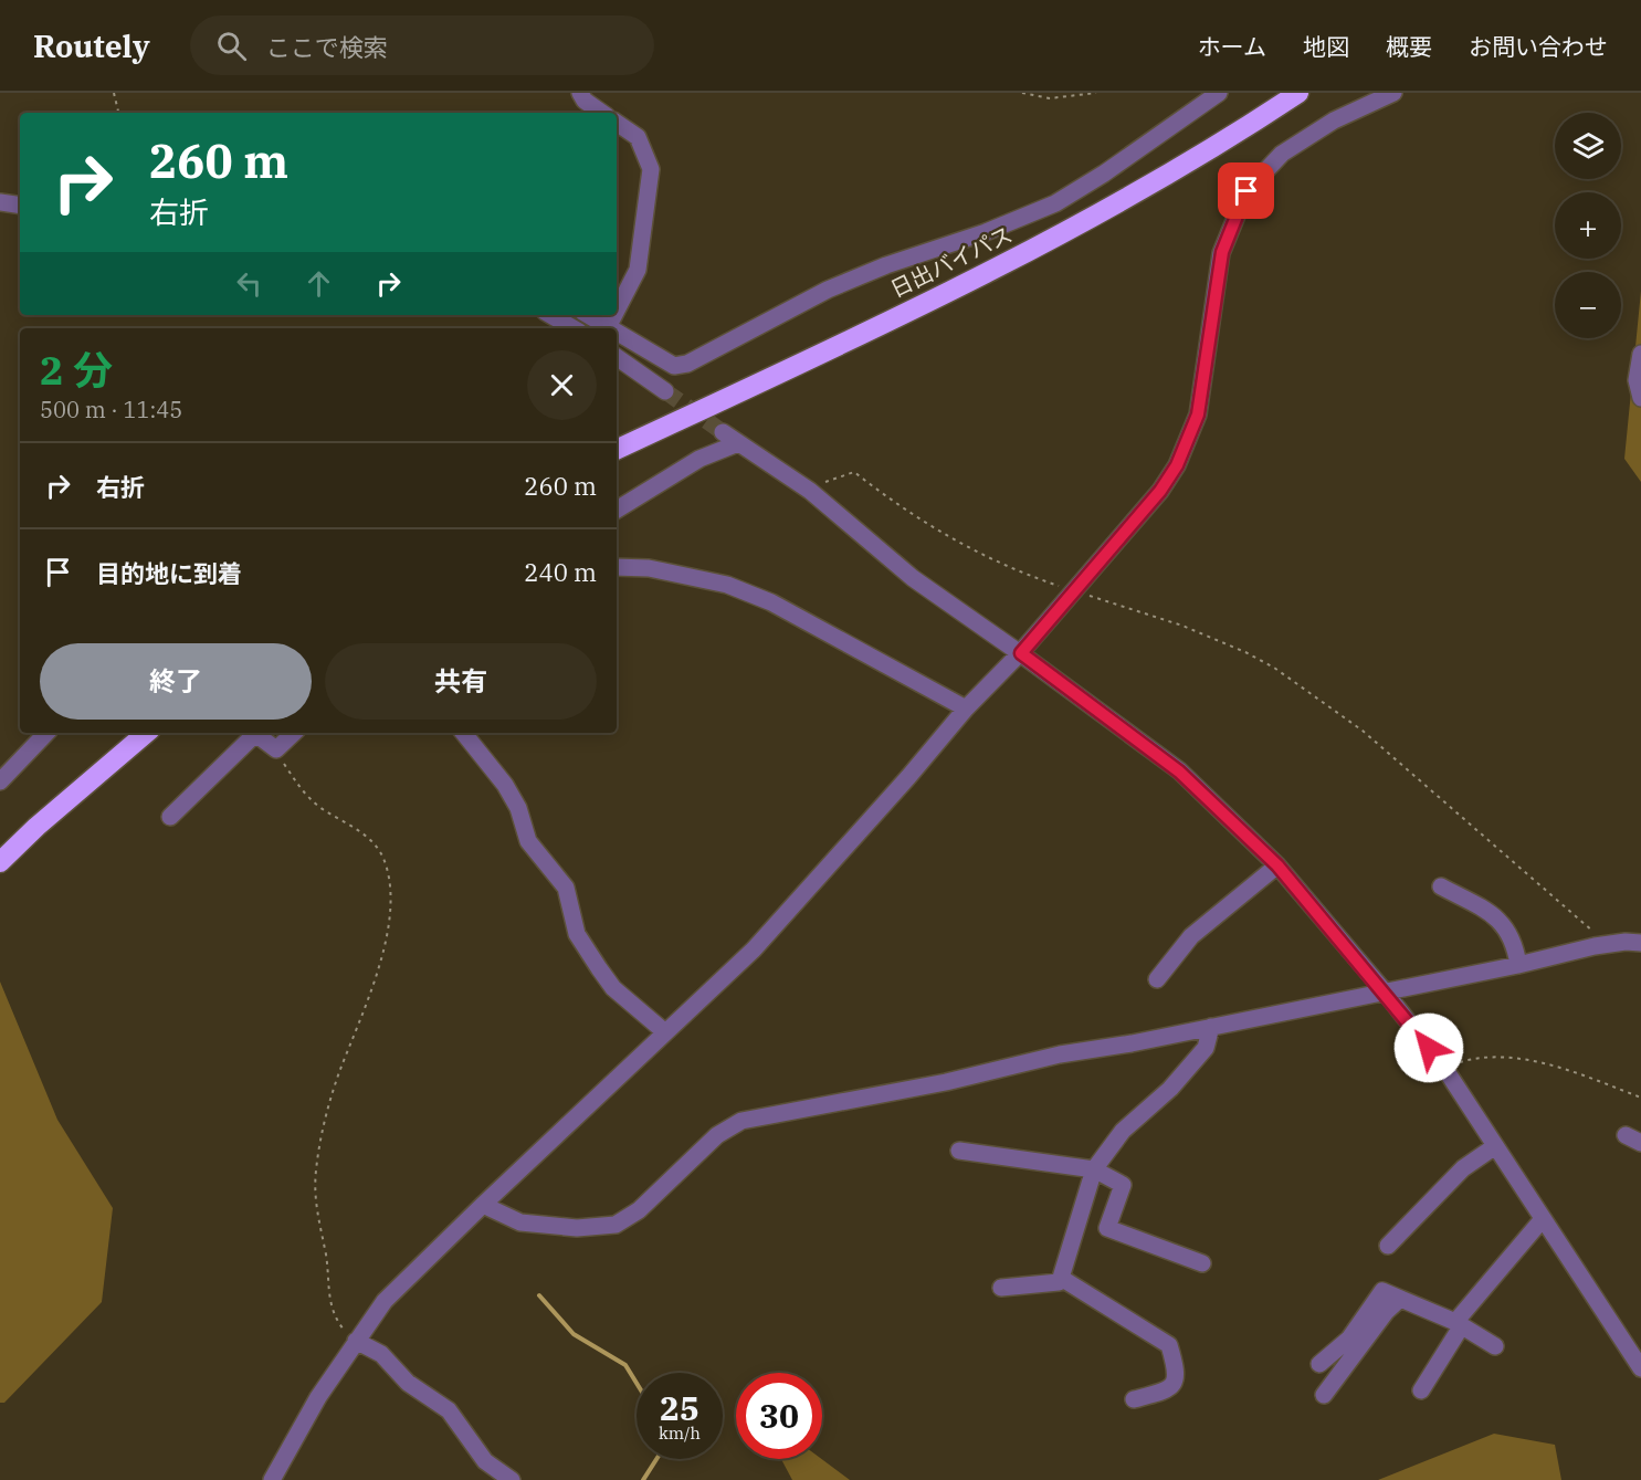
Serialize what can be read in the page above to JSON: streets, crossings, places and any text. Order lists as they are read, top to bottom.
{
  "streets": {
    "highway": ["日出バイパス"]
  },
  "page": {
    "header": "Routely",
    "search": "ここで検索",
    "nav": [
      "ホーム",
      "地図",
      "概要",
      "お問い合わせ"
    ],
    "map_buttons": ["+", "−"],
    "turn": ["260 m", "右折"],
    "heading": ["2 分", "500 m · 11:45"],
    "list": [
      {
        "name": "右折",
        "value": "260 m"
      },
      {
        "name": "目的地に到着",
        "value": "240 m"
      }
    ],
    "buttons": ["終了", "共有"],
    "speed": "25 km/h",
    "limit": "30"
  }
}
